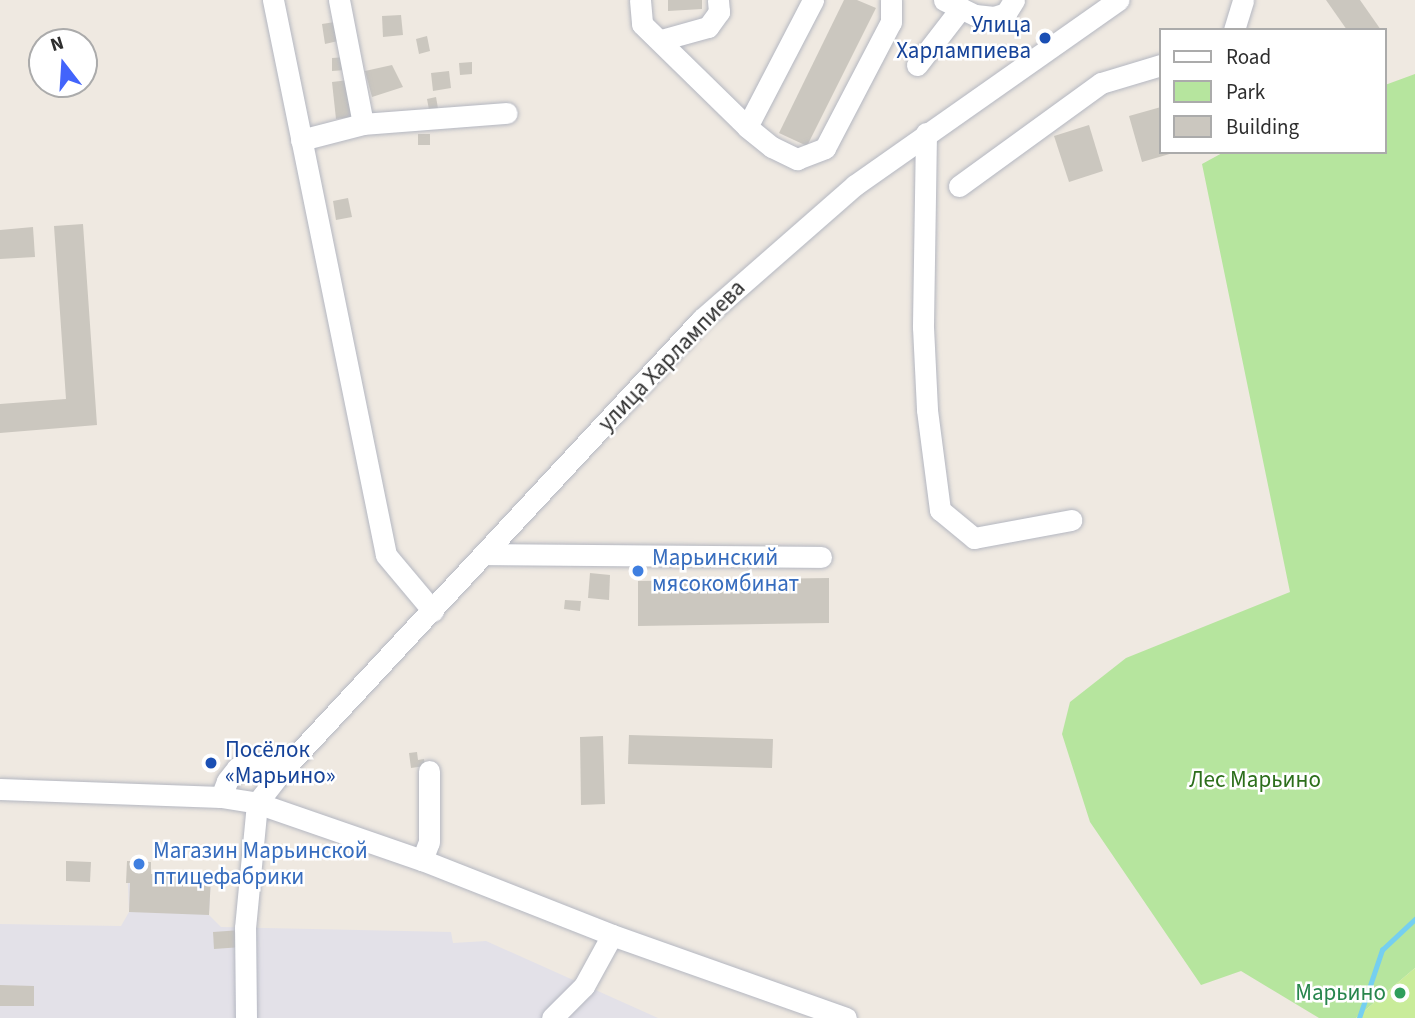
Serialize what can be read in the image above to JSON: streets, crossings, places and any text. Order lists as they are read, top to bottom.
{
  "streets": {
    "street": ["улица Харлампиева"]
  },
  "parks": ["Лес Марьино"],
  "places": [
    "Улица Харлампиева",
    "Марьинский мясокомбинат",
    "Посёлок «Марьино»",
    "Магазин Марьинской птицефабрики",
    "Марьино"
  ],
  "legend": ["Road", "Park", "Building"],
  "north": "top"
}
